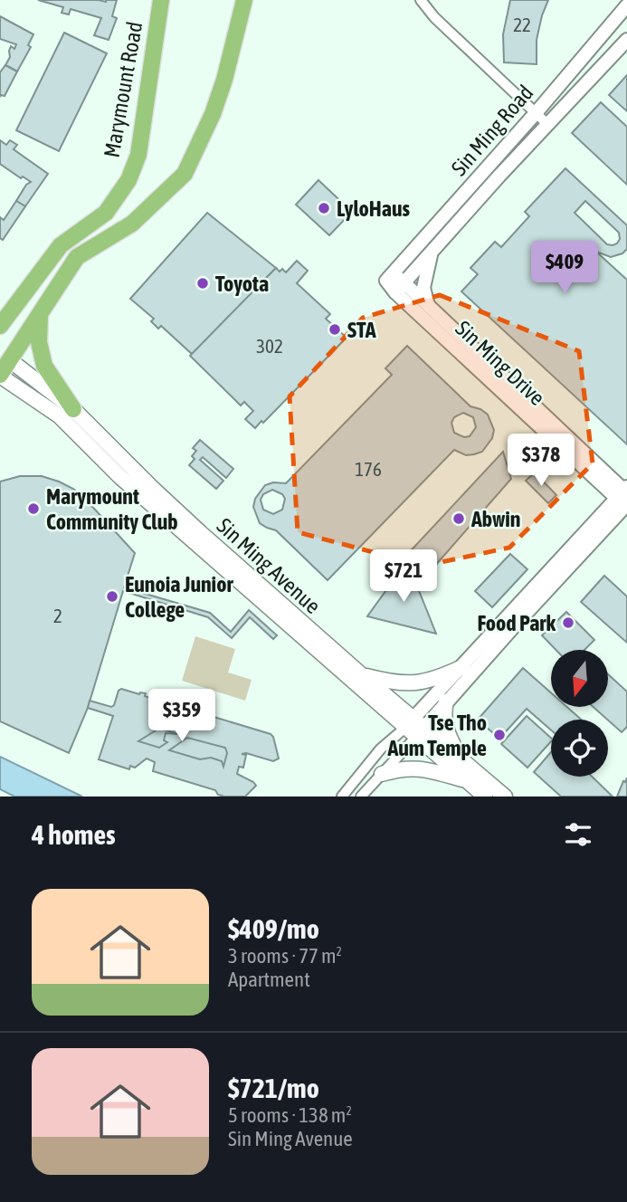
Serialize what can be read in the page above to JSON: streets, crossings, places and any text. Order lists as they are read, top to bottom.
{
  "streets": {
    "main road": ["Marymount Road", "Sin Ming Avenue"],
    "street": ["Sin Ming Road", "Sin Ming Drive"]
  },
  "crossings": [
    ["Sin Ming Road", "Sin Ming Drive"]
  ],
  "places": [
    "LyloHaus",
    "Toyota",
    "STA",
    "Marymount Community Club",
    "Abwin",
    "Eunoia Junior College",
    "Food Park",
    "Tse Tho Aum Temple"
  ],
  "house_numbers": [
    "22",
    "302",
    "176",
    "2"
  ],
  "north": "bottom",
  "page": {
    "price": [
      "$409",
      "$378",
      "$721",
      "$359"
    ],
    "heading": "4 homes",
    "list": [
      {
        "name": "$409/mo",
        "note": "3 rooms · 77 m² · Apartment"
      },
      {
        "name": "$721/mo",
        "note": "5 rooms · 138 m² · Sin Ming Avenue"
      }
    ]
  }
}
